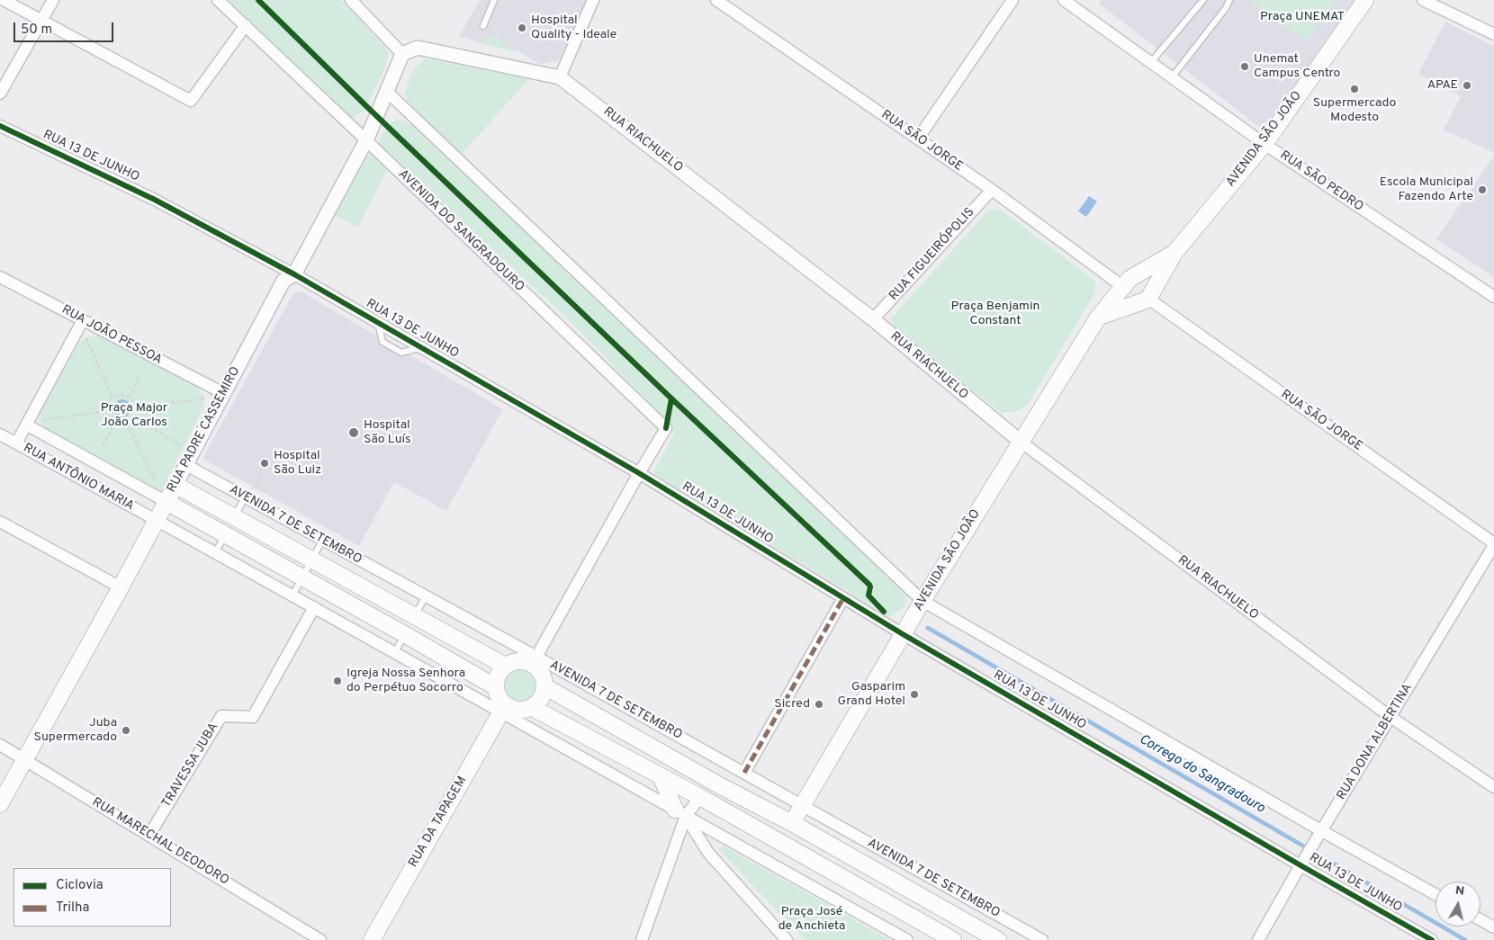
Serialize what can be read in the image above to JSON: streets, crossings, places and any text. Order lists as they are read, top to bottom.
{
  "streets": {
    "main road": [
      "AVENIDA SÃO JOÃO",
      "RUA PADRE CASSEMIRO",
      "AVENIDA 7 DE SETEMBRO",
      "RUA DA TAPAGEM"
    ],
    "street": [
      "RUA RIACHUELO",
      "RUA SÃO JORGE",
      "RUA 13 DE JUNHO",
      "RUA SÃO PEDRO",
      "AVENIDA DO SANGRADOURO",
      "RUA FIGUEIRÓPOLIS",
      "RUA JOÃO PESSOA",
      "RUA ANTÔNIO MARIA",
      "RUA DONA ALBERTINA",
      "TRAVESSA JUBA",
      "RUA MARECHAL DEODORO"
    ]
  },
  "crossings": [
    ["AVENIDA SÃO JOÃO", "RUA RIACHUELO"],
    ["AVENIDA SÃO JOÃO", "RUA SÃO JORGE"],
    ["AVENIDA SÃO JOÃO", "RUA 13 DE JUNHO"],
    ["AVENIDA SÃO JOÃO", "RUA SÃO PEDRO"],
    ["AVENIDA SÃO JOÃO", "AVENIDA 7 DE SETEMBRO"],
    ["RUA RIACHUELO", "RUA FIGUEIRÓPOLIS"],
    ["RUA RIACHUELO", "RUA PADRE CASSEMIRO"],
    ["RUA RIACHUELO", "RUA DONA ALBERTINA"],
    ["RUA SÃO JORGE", "RUA FIGUEIRÓPOLIS"],
    ["RUA SÃO JORGE", "RUA DONA ALBERTINA"],
    ["RUA 13 DE JUNHO", "AVENIDA DO SANGRADOURO"],
    ["RUA 13 DE JUNHO", "RUA PADRE CASSEMIRO"],
    ["RUA 13 DE JUNHO", "RUA DONA ALBERTINA"],
    ["AVENIDA DO SANGRADOURO", "RUA PADRE CASSEMIRO"],
    ["RUA JOÃO PESSOA", "RUA PADRE CASSEMIRO"],
    ["RUA PADRE CASSEMIRO", "RUA ANTÔNIO MARIA"],
    ["RUA PADRE CASSEMIRO", "AVENIDA 7 DE SETEMBRO"],
    ["RUA PADRE CASSEMIRO", "RUA MARECHAL DEODORO"],
    ["AVENIDA 7 DE SETEMBRO", "RUA DA TAPAGEM"],
    ["TRAVESSA JUBA", "RUA MARECHAL DEODORO"]
  ],
  "water": ["Corrego do Sangradouro"],
  "parks": [
    "Praça UNEMAT",
    "Praça Benjamin Constant",
    "Praça Major João Carlos",
    "Praça José de Anchieta"
  ],
  "places": [
    "Hospital Quality - Ideale",
    "Unemat Campus Centro",
    "APAE",
    "Supermercado Modesto",
    "Escola Municipal Fazendo Arte",
    "Hospital São Luís",
    "Hospital São Luiz",
    "Igreja Nossa Senhora do Perpétuo Socorro",
    "Gasparim Grand Hotel",
    "Sicred",
    "Juba Supermercado"
  ],
  "legend": ["Ciclovia", "Trilha"],
  "scale_bar": "50 m",
  "north": "top"
}
